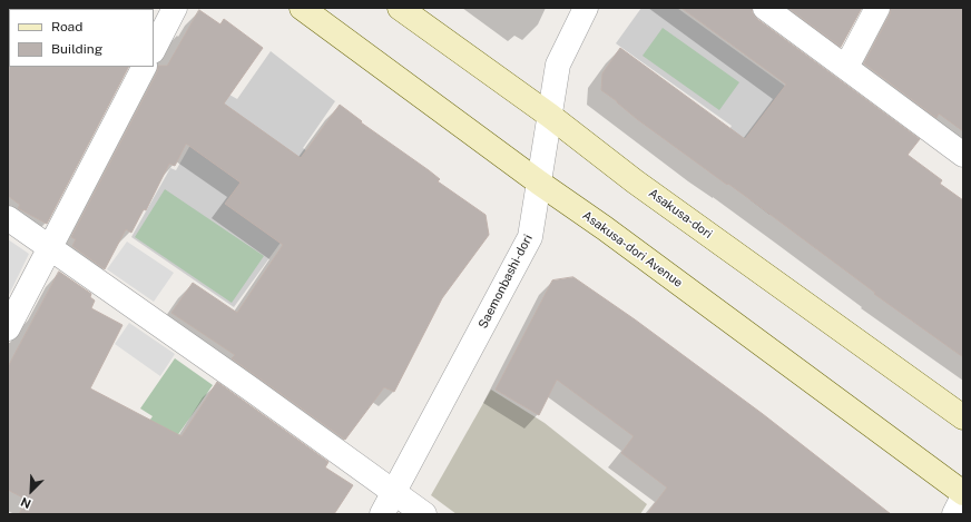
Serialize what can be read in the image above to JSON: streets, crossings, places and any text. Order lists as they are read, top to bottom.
{
  "streets": {
    "main road": ["Asakusa-dori", "Asakusa-dori Avenue"],
    "street": ["Saemonbashi-dori"]
  },
  "crossings": [
    ["Asakusa-dori", "Saemonbashi-dori"],
    ["Asakusa-dori Avenue", "Saemonbashi-dori"]
  ],
  "legend": ["Road", "Building"],
  "north": "bottom left"
}
